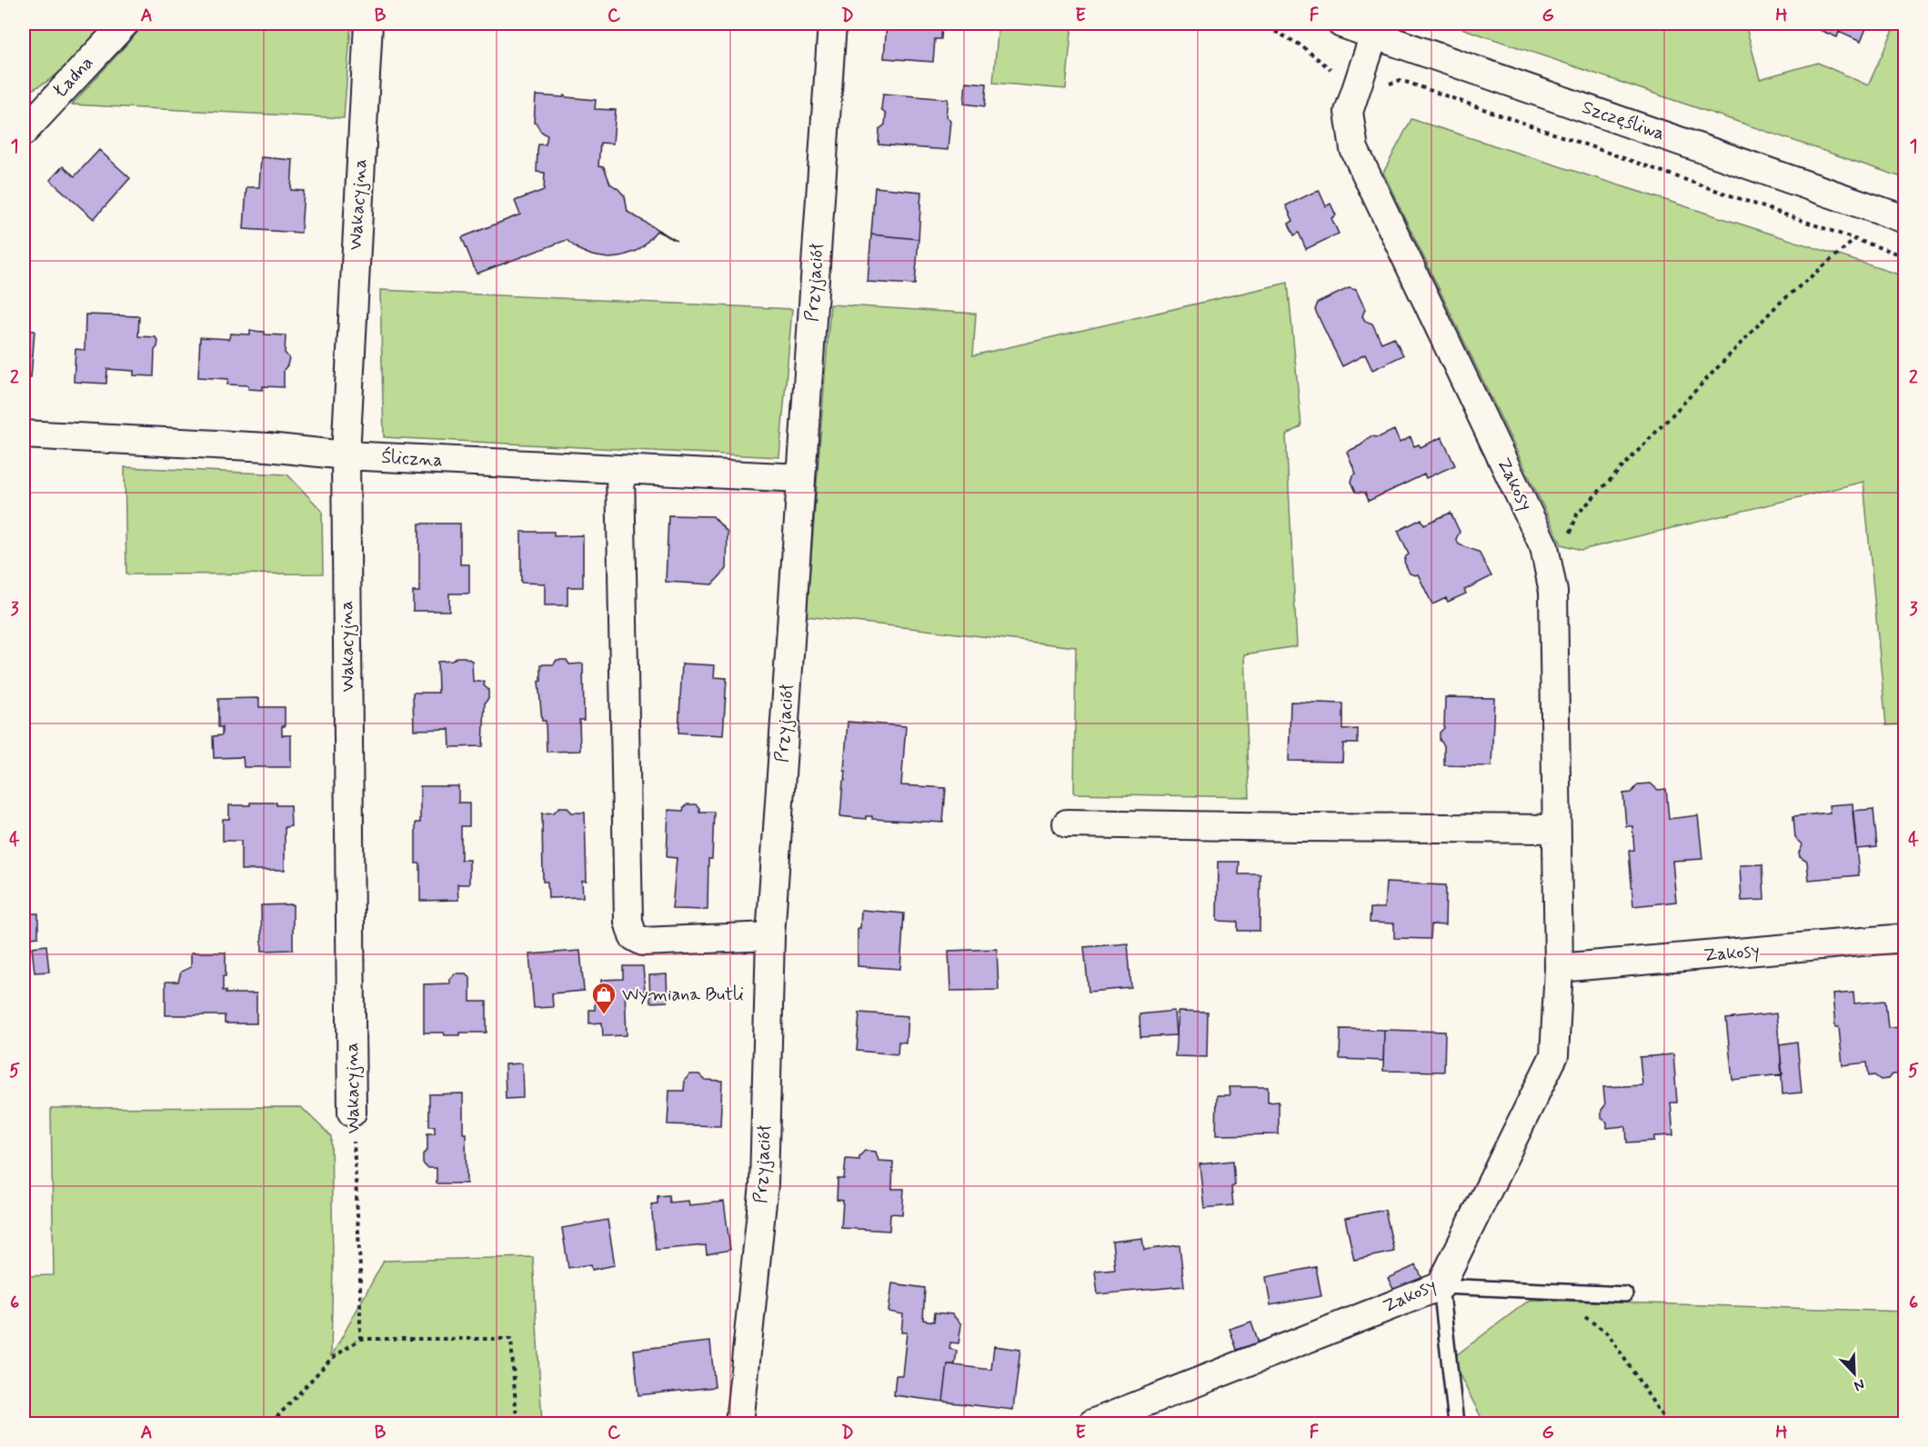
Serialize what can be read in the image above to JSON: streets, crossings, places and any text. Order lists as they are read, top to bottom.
{
  "streets": {
    "street": [
      "Ładna",
      "Szczęśliwa",
      "Wakacyjna",
      "Przyjaciół",
      "Śliczna",
      "Zakosy"
    ]
  },
  "crossings": [
    ["Szczęśliwa", "Zakosy"],
    ["Wakacyjna", "Śliczna"],
    ["Przyjaciół", "Śliczna"]
  ],
  "places": {
    "shop": ["Wymiana Butli"]
  },
  "north": "bottom right",
  "grid": {
    "columns": [
      "A",
      "B",
      "C",
      "D",
      "E",
      "F",
      "G",
      "H"
    ],
    "rows": [
      "1",
      "2",
      "3",
      "4",
      "5",
      "6"
    ]
  }
}
